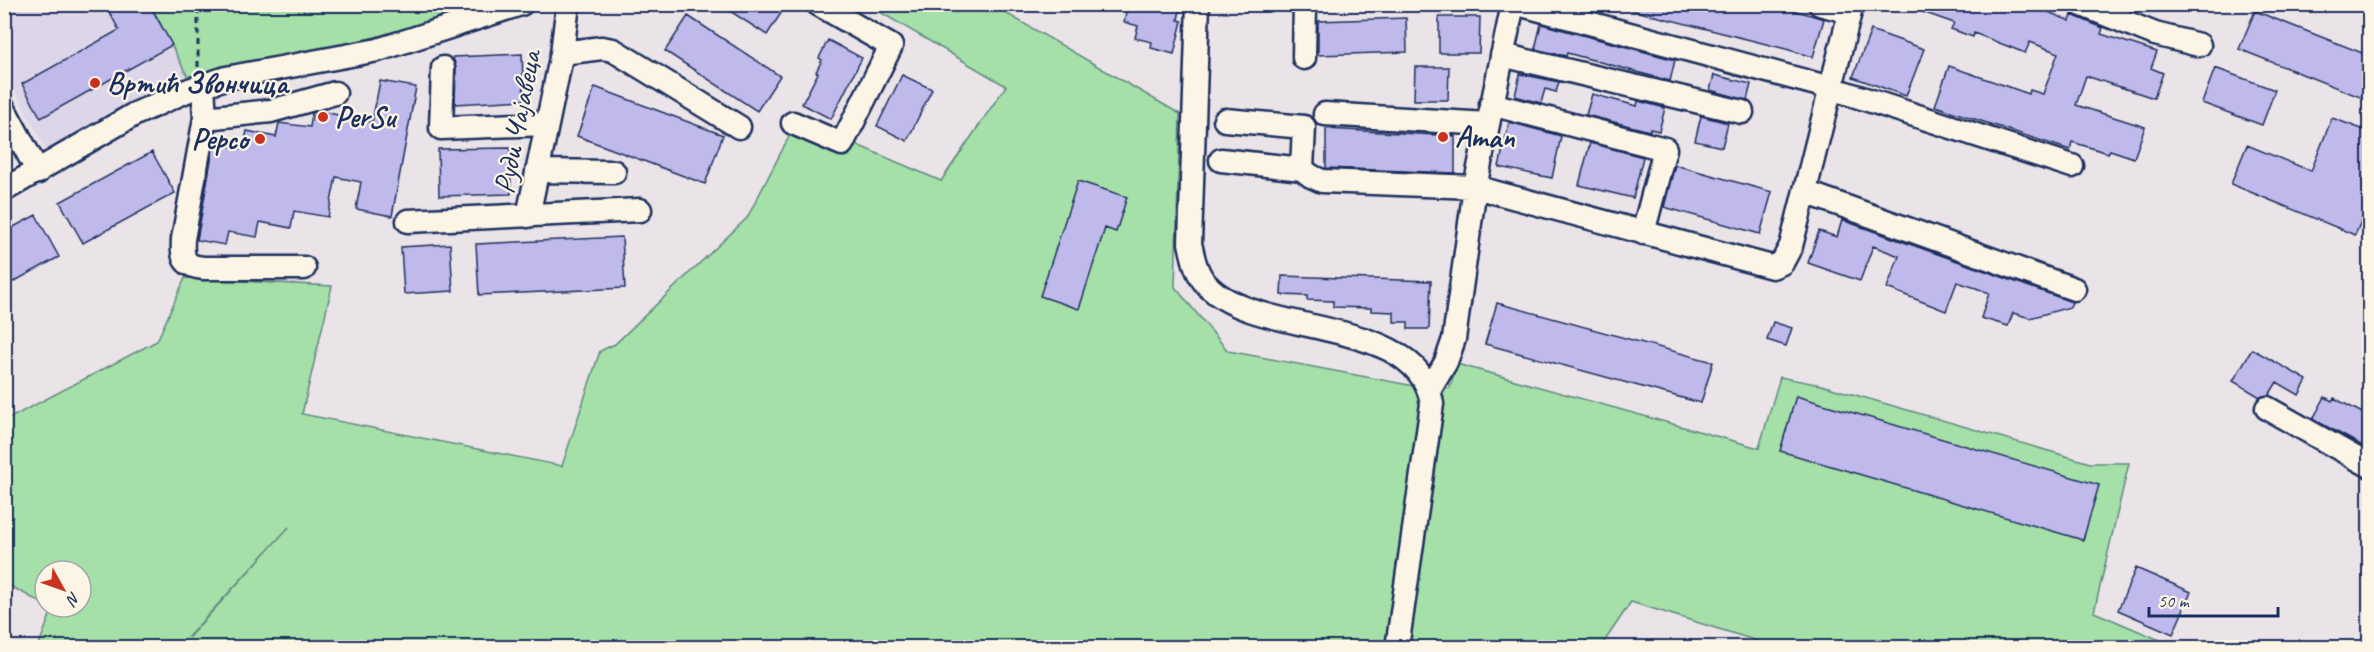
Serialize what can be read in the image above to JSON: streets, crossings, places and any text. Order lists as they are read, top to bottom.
{
  "streets": {
    "street": ["Руди Чајавеца"]
  },
  "places": [
    "Вртић Звончица",
    "PerSu",
    "Aman",
    "Pepco"
  ],
  "scale_bar": "50 m",
  "north": "bottom right"
}
